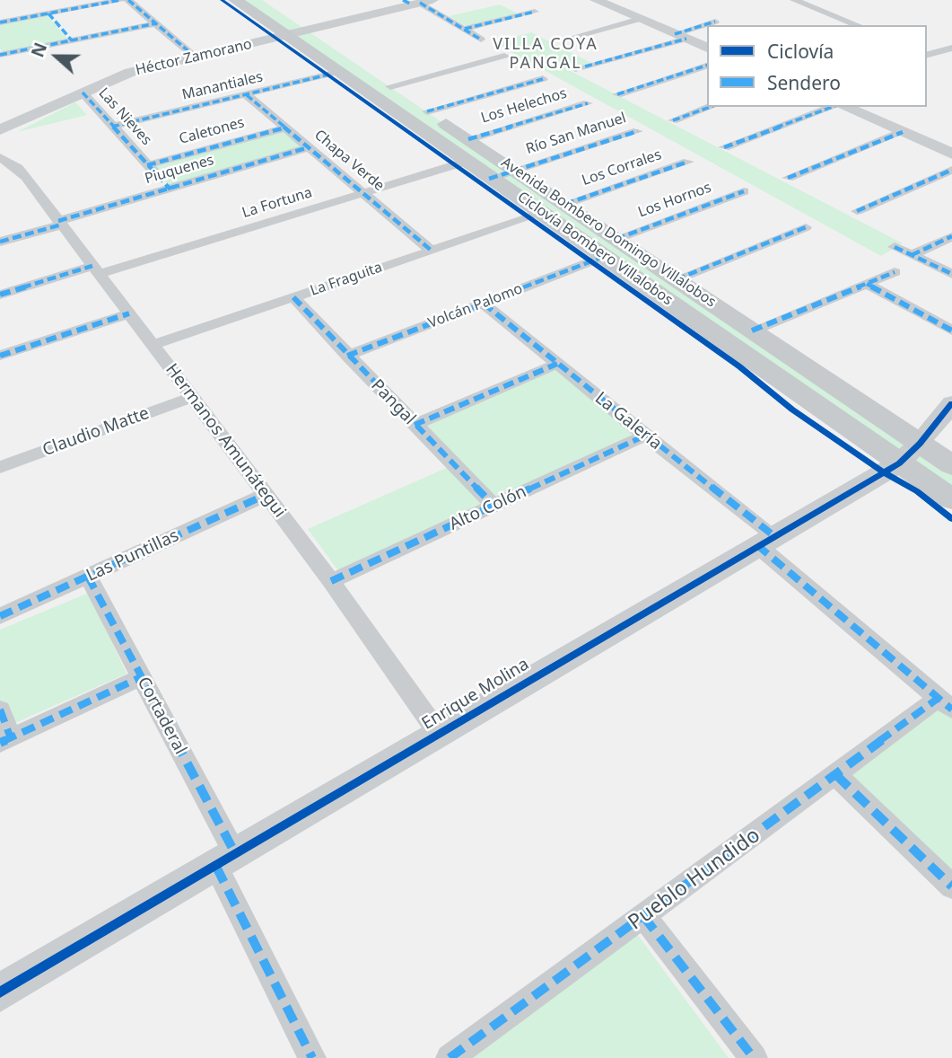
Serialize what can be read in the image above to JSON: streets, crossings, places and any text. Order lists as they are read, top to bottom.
{
  "streets": {
    "main road": ["Avenida Bombero Domingo Villalobos"],
    "street": [
      "Héctor Zamorano",
      "Manantiales",
      "Los Helechos",
      "Las Nieves",
      "Caletones",
      "Río San Manuel",
      "Chapa Verde",
      "Los Corrales",
      "Piuquenes",
      "Los Hornos",
      "La Fortuna",
      "La Fraguita",
      "Volcán Palomo",
      "Pangal",
      "La Galería",
      "Claudio Matte",
      "Hermanos Amunátegui",
      "Alto Colón",
      "Las Puntillas",
      "Enrique Molina",
      "Cortaderal",
      "Pueblo Hundido"
    ],
    "cycle path": ["Ciclovía Bombero Villalobos"]
  },
  "crossings": [
    ["Héctor Zamorano", "Las Nieves"],
    ["Héctor Zamorano", "Avenida Bombero Domingo Villalobos"],
    ["Manantiales", "Las Nieves"],
    ["Manantiales", "Chapa Verde"],
    ["Manantiales", "Avenida Bombero Domingo Villalobos"],
    ["Los Helechos", "Avenida Bombero Domingo Villalobos"],
    ["Las Nieves", "Caletones"],
    ["Las Nieves", "Piuquenes"],
    ["Caletones", "Chapa Verde"],
    ["Río San Manuel", "Avenida Bombero Domingo Villalobos"],
    ["Chapa Verde", "Piuquenes"],
    ["Chapa Verde", "La Fortuna"],
    ["Chapa Verde", "La Fraguita"],
    ["Los Corrales", "Avenida Bombero Domingo Villalobos"],
    ["Piuquenes", "Hermanos Amunátegui"],
    ["Los Hornos", "Avenida Bombero Domingo Villalobos"],
    ["La Fortuna", "Avenida Bombero Domingo Villalobos"],
    ["La Fortuna", "Hermanos Amunátegui"],
    ["Avenida Bombero Domingo Villalobos", "La Fraguita"],
    ["Avenida Bombero Domingo Villalobos", "Volcán Palomo"],
    ["Avenida Bombero Domingo Villalobos", "Enrique Molina"],
    ["La Fraguita", "Pangal"],
    ["La Fraguita", "Hermanos Amunátegui"],
    ["Volcán Palomo", "Pangal"],
    ["Volcán Palomo", "La Galería"],
    ["Pangal", "Alto Colón"],
    ["La Galería", "Alto Colón"],
    ["La Galería", "Enrique Molina"],
    ["La Galería", "Pueblo Hundido"],
    ["Claudio Matte", "Hermanos Amunátegui"],
    ["Hermanos Amunátegui", "Alto Colón"],
    ["Hermanos Amunátegui", "Las Puntillas"],
    ["Hermanos Amunátegui", "Enrique Molina"],
    ["Las Puntillas", "Cortaderal"],
    ["Enrique Molina", "Cortaderal"]
  ],
  "districts": ["VILLA COYA PANGAL"],
  "legend": ["Ciclovía", "Sendero"],
  "north": "left"
}
